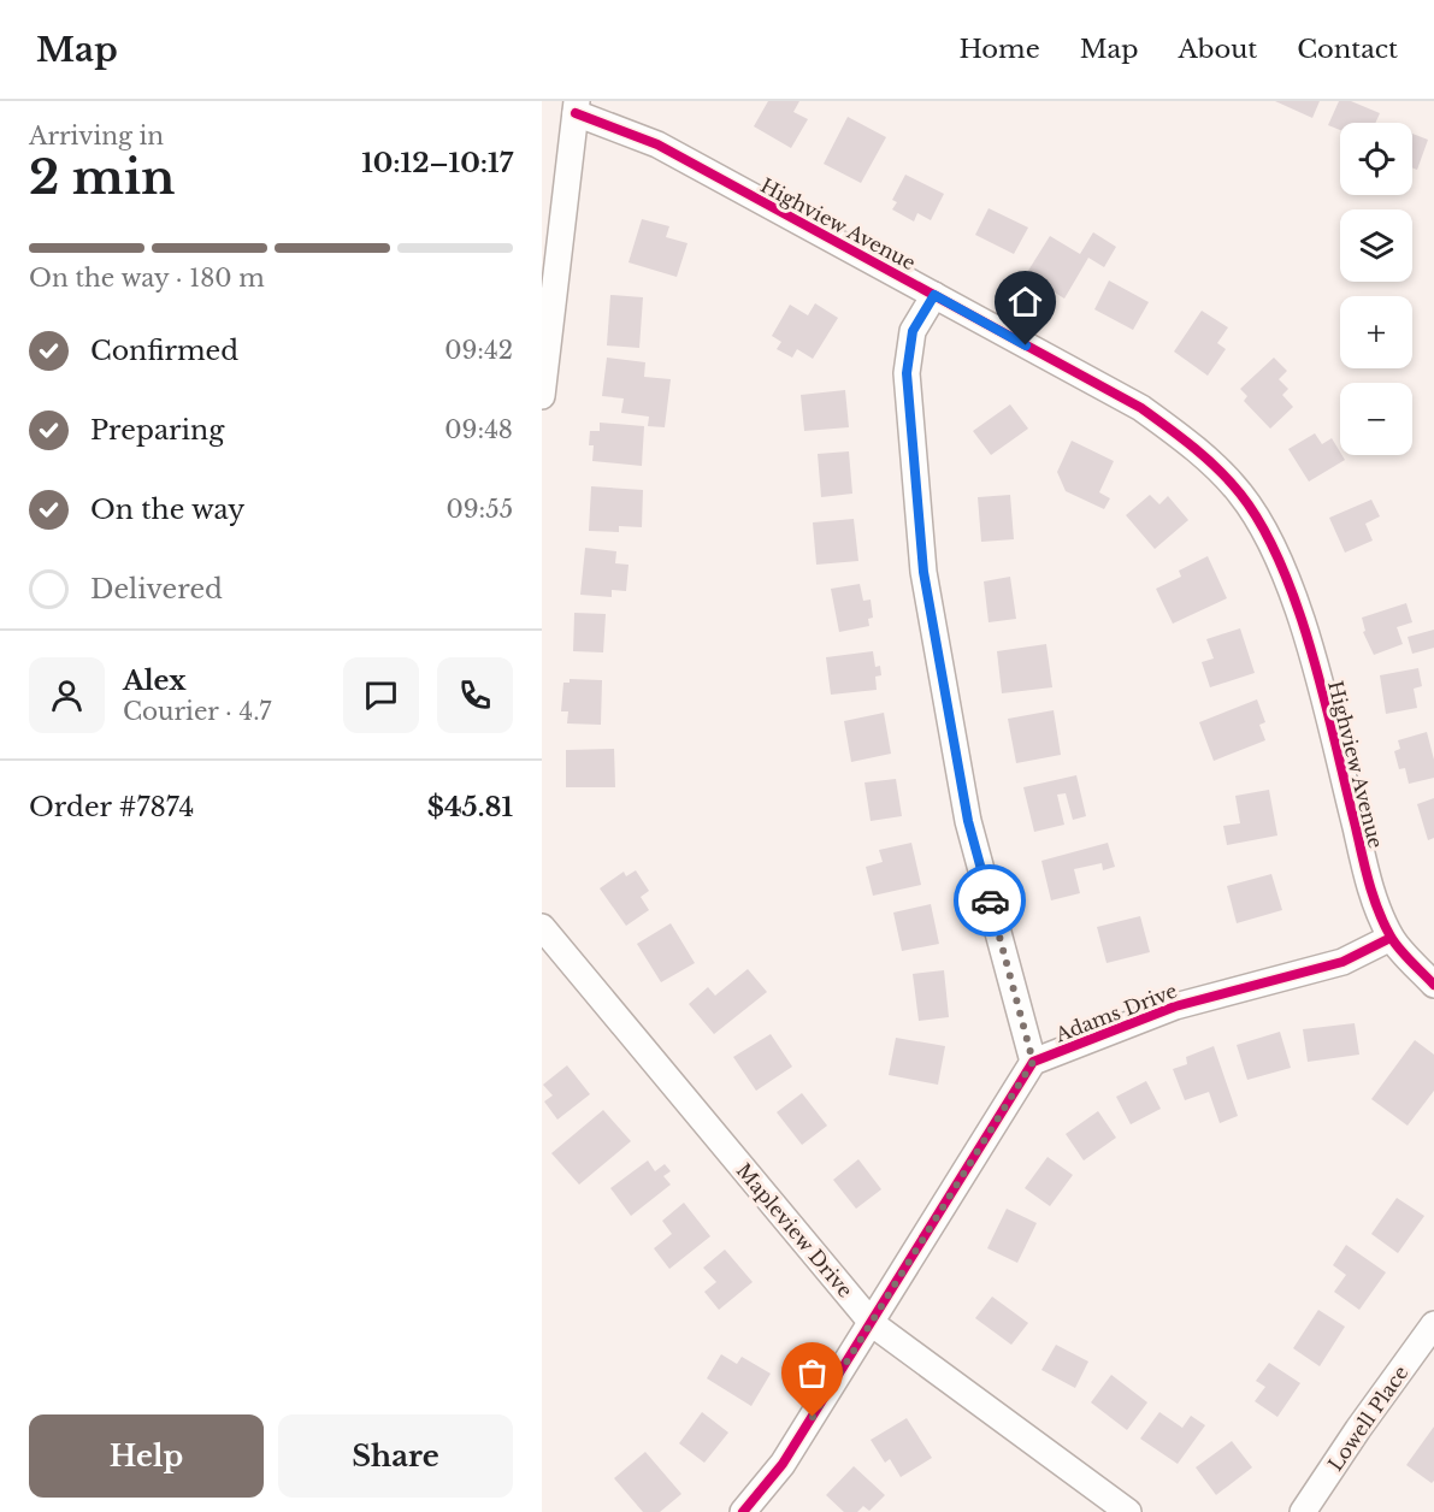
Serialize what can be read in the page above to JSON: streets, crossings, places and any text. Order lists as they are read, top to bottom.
{
  "streets": {
    "street": [
      "Highview Avenue",
      "Adams Drive",
      "Mapleview Drive",
      "Lowell Place"
    ]
  },
  "crossings": [
    ["Highview Avenue", "Adams Drive"]
  ],
  "page": {
    "header": "Map",
    "nav": [
      "Home",
      "Map",
      "About",
      "Contact"
    ],
    "heading": ["2 min", "Arriving in", "10:12–10:17"],
    "panel": [
      "Alex",
      "Courier · 4.7",
      "Order #7874",
      "$45.81"
    ],
    "map_buttons": ["+", "−"],
    "bar": "On the way · 180 m",
    "list": [
      ["Confirmed", "09:42"],
      ["Preparing", "09:48"],
      ["On the way", "09:55"],
      "Delivered"
    ],
    "buttons": ["Help", "Share"]
  }
}
